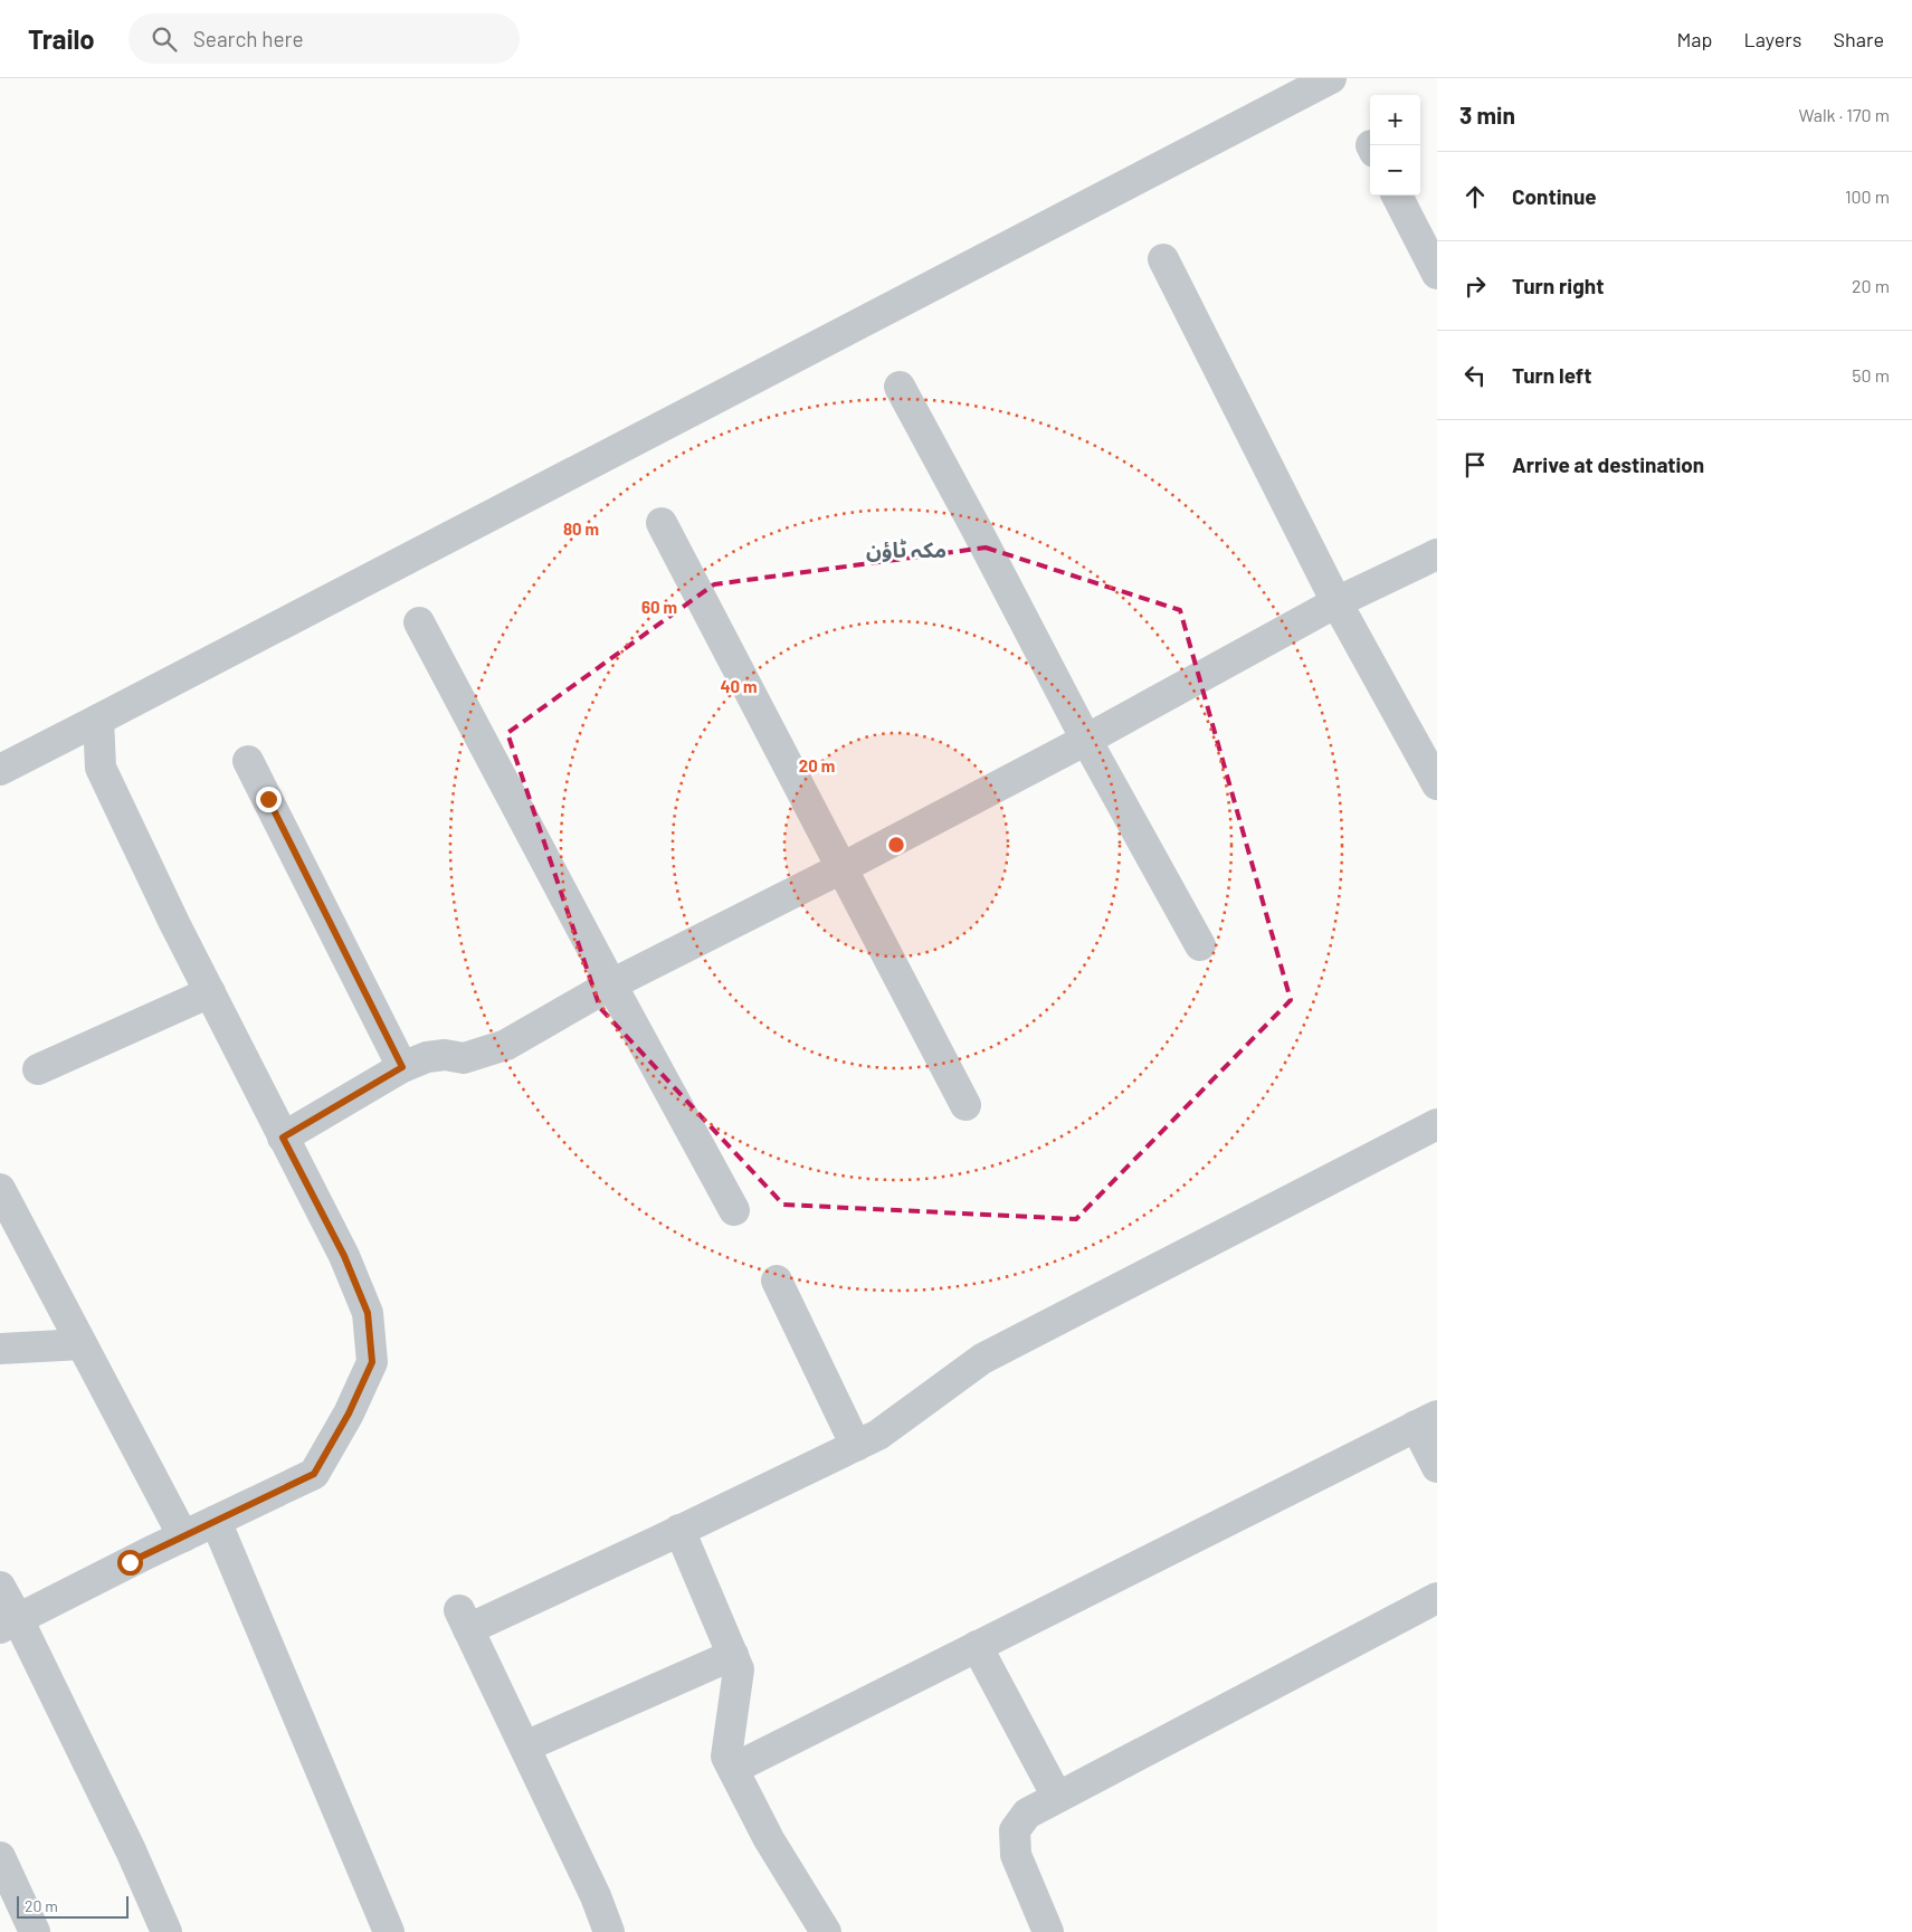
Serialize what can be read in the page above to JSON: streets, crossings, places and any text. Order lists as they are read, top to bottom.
{
  "districts": ["مکہ ٹاؤن"],
  "scale_bar": "20 m",
  "page": {
    "header": "Trailo",
    "search": "Search here",
    "nav": ["Map", "Layers", "Share"],
    "heading": ["3 min", "Walk · 170 m"],
    "map_buttons": ["+", "−"],
    "list": [
      ["Continue", "100 m"],
      ["Turn right", "20 m"],
      ["Turn left", "50 m"],
      "Arrive at destination"
    ],
    "scale": "20 m"
  },
  "rings": [
    "80 m",
    "60 m",
    "40 m",
    "20 m"
  ]
}
